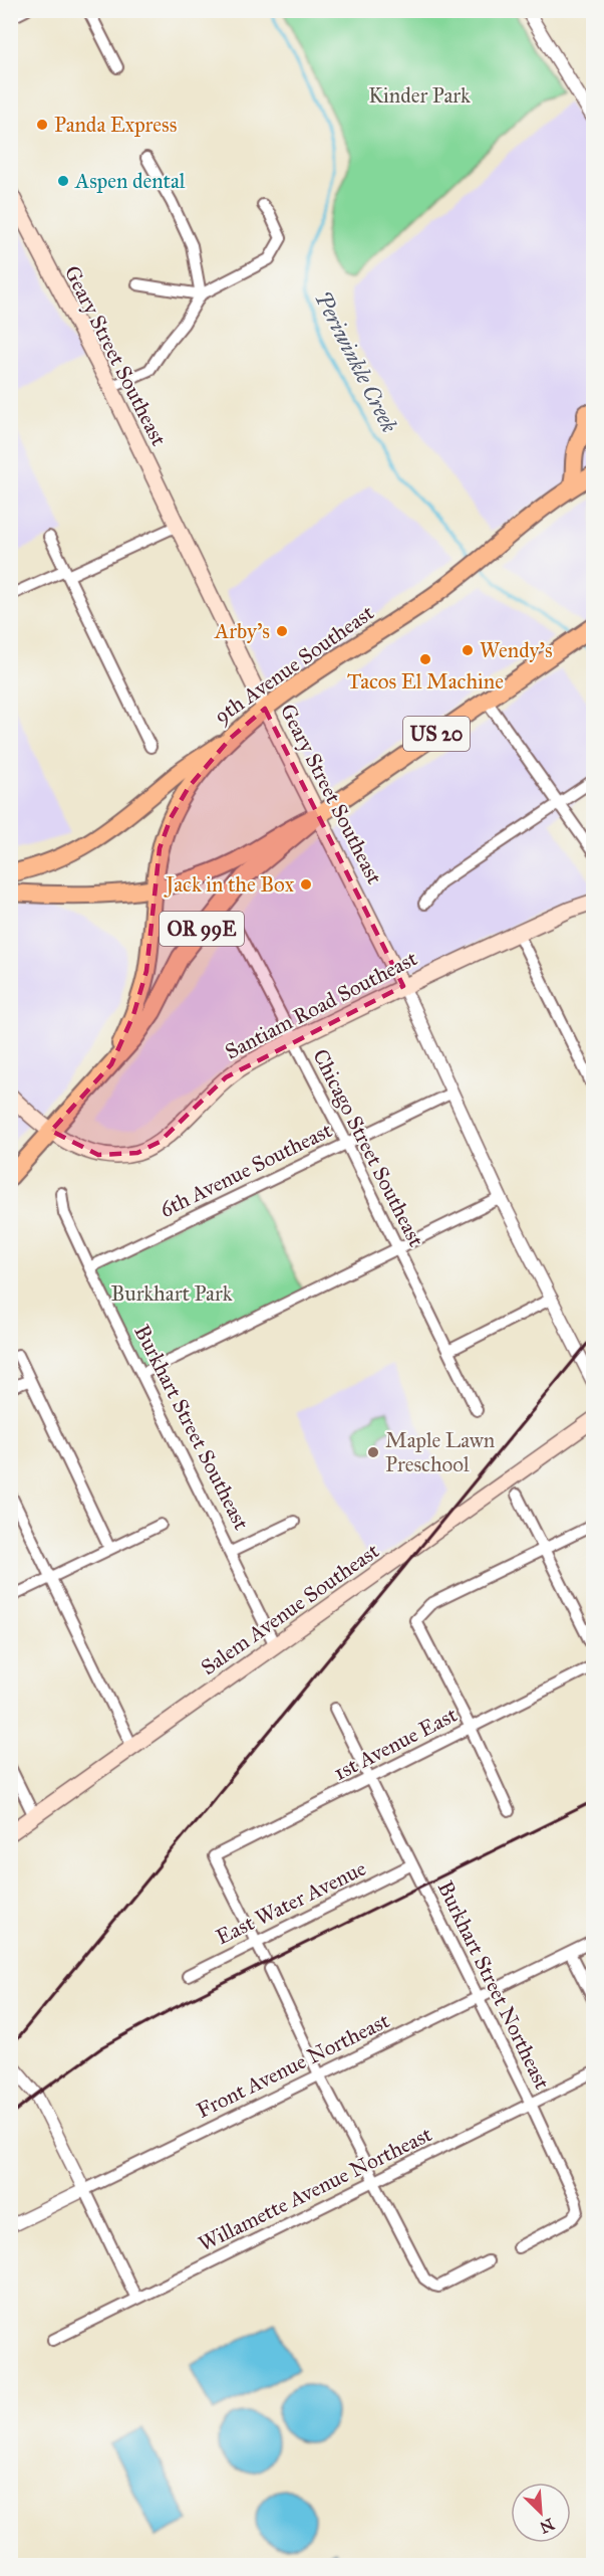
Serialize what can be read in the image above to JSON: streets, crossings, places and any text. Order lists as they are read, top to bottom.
{
  "streets": {
    "main road": [
      "Geary Street Southeast",
      "9th Avenue Southeast",
      "US 20",
      "OR 99E",
      "Santiam Road Southeast",
      "Salem Avenue Southeast"
    ],
    "street": [
      "Chicago Street Southeast",
      "6th Avenue Southeast",
      "Burkhart Street Southeast",
      "1st Avenue East",
      "East Water Avenue",
      "Burkhart Street Northeast",
      "Front Avenue Northeast",
      "Willamette Avenue Northeast"
    ]
  },
  "crossings": [
    ["Geary Street Southeast", "9th Avenue Southeast"],
    ["Geary Street Southeast", "US 20"],
    ["Geary Street Southeast", "OR 99E"],
    ["Geary Street Southeast", "Santiam Road Southeast"],
    ["Geary Street Southeast", "6th Avenue Southeast"],
    ["9th Avenue Southeast", "OR 99E"],
    ["US 20", "OR 99E"],
    ["OR 99E", "Santiam Road Southeast"],
    ["OR 99E", "Chicago Street Southeast"],
    ["Santiam Road Southeast", "Chicago Street Southeast"],
    ["Chicago Street Southeast", "6th Avenue Southeast"],
    ["6th Avenue Southeast", "Burkhart Street Southeast"],
    ["Burkhart Street Southeast", "Salem Avenue Southeast"],
    ["1st Avenue East", "East Water Avenue"],
    ["1st Avenue East", "Burkhart Street Northeast"],
    ["East Water Avenue", "Burkhart Street Northeast"],
    ["Burkhart Street Northeast", "Front Avenue Northeast"],
    ["Burkhart Street Northeast", "Willamette Avenue Northeast"]
  ],
  "water": ["Periwinkle Creek"],
  "parks": ["Kinder Park", "Burkhart Park"],
  "places": [
    "Panda Express",
    "Aspen dental",
    "Arby's",
    "Wendy's",
    "Tacos El Machine",
    "Jack in the Box",
    "Maple Lawn Preschool"
  ],
  "north": "bottom right"
}
